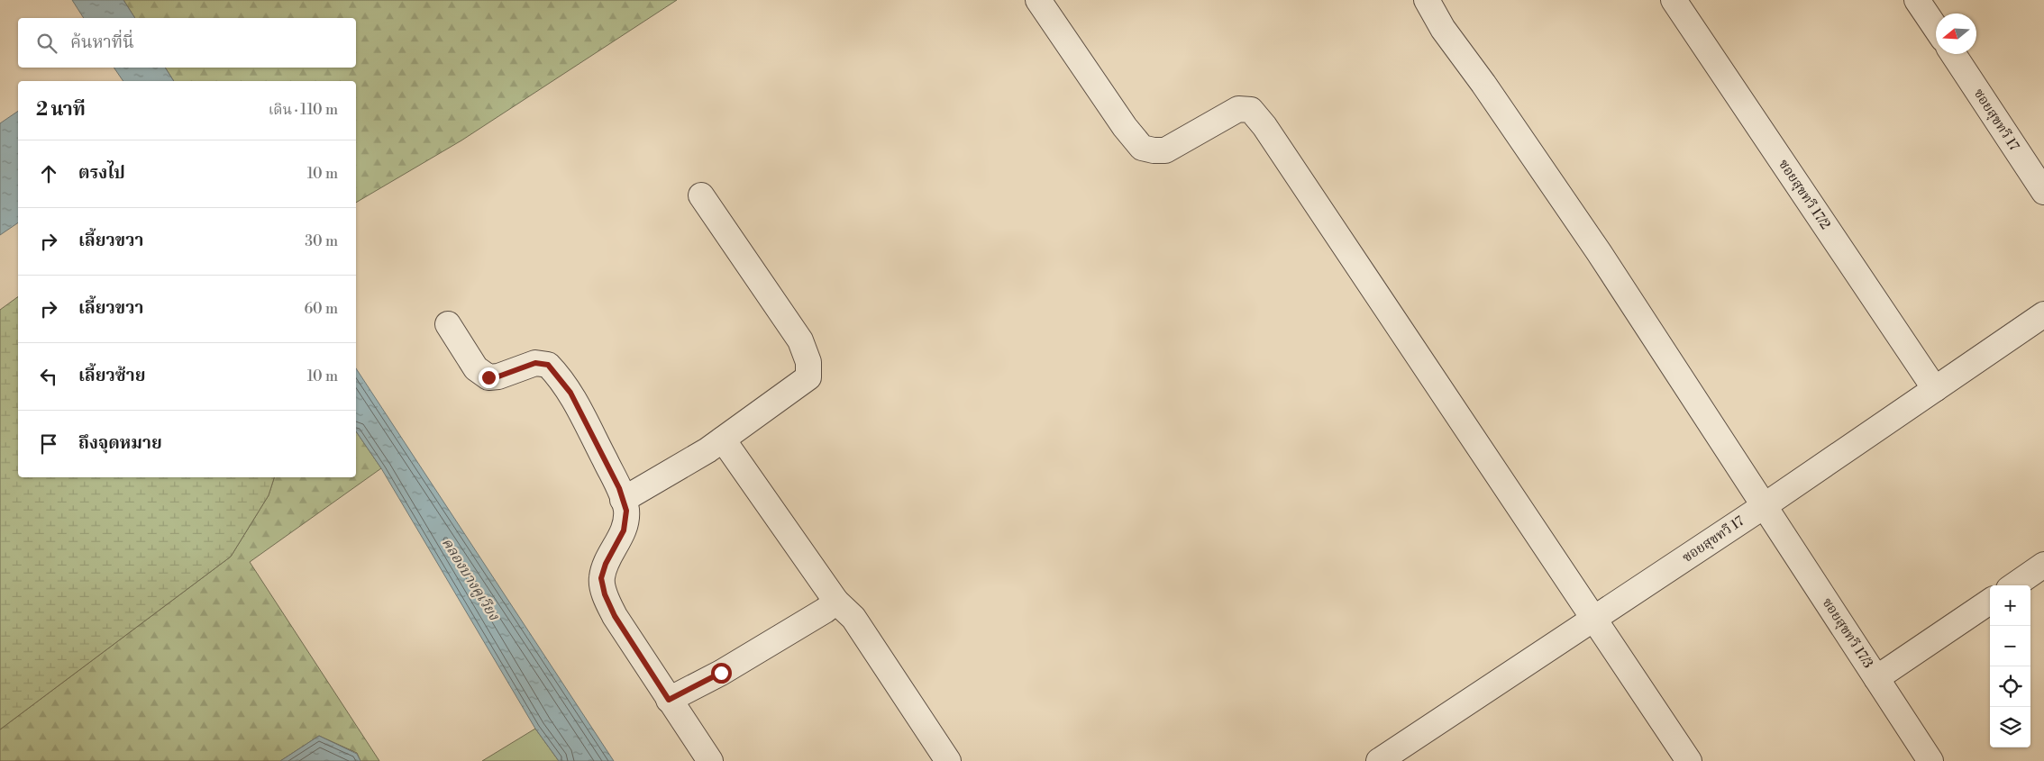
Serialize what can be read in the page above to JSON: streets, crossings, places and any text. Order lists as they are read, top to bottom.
{
  "streets": {
    "street": ["ซอยสุขทวี 17", "ซอยสุขทวี 17/2", "ซอยสุขทวี 17/3"]
  },
  "crossings": [
    ["ซอยสุขทวี 17", "ซอยสุขทวี 17/2"],
    ["ซอยสุขทวี 17", "ซอยสุขทวี 17/3"]
  ],
  "water": ["คลองบางคูเวียง"],
  "north": "left",
  "page": {
    "search": "ค้นหาที่นี่",
    "heading": ["2 นาที", "เดิน · 110 m"],
    "list": [
      ["ตรงไป", "10 m"],
      ["เลี้ยวขวา", "30 m"],
      ["เลี้ยวขวา", "60 m"],
      ["เลี้ยวซ้าย", "10 m"],
      "ถึงจุดหมาย"
    ],
    "map_buttons": ["+", "−"]
  }
}
